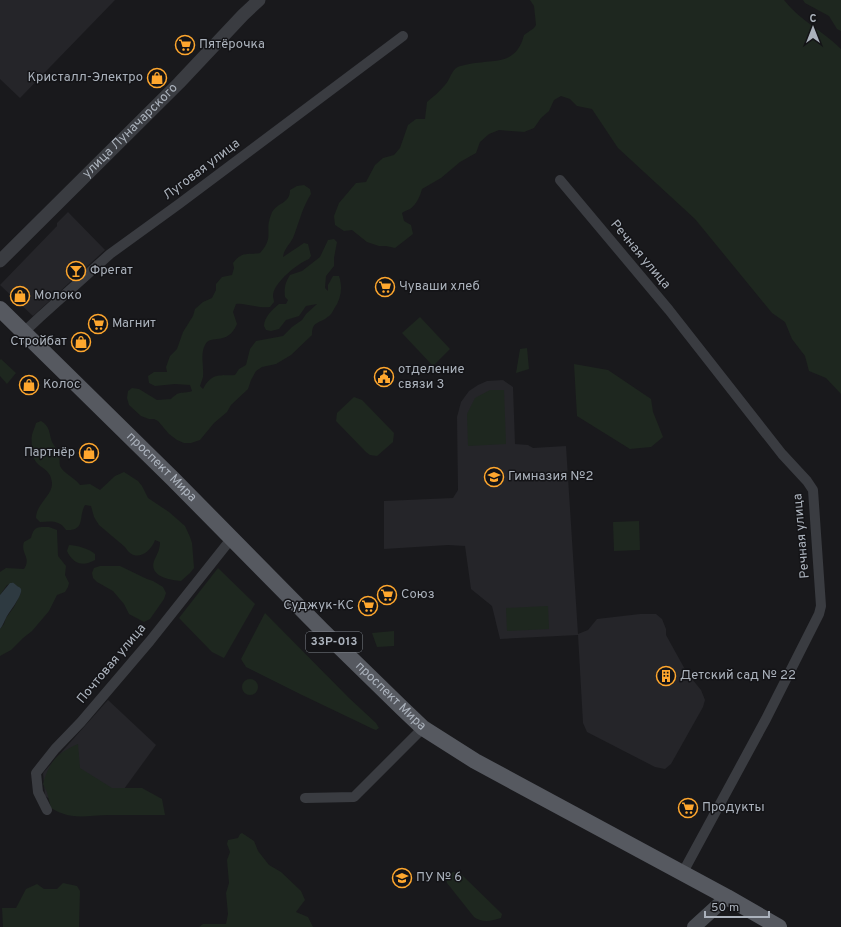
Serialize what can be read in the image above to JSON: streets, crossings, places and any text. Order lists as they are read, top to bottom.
{
  "streets": {
    "main road": ["проспект Мира", "33Р-013"],
    "street": [
      "улица Луначарского",
      "Луговая улица",
      "Речная улица",
      "Почтовая улица"
    ]
  },
  "crossings": [
    ["Луговая улица", "проспект Мира"],
    ["Речная улица", "проспект Мира"],
    ["проспект Мира", "Почтовая улица"]
  ],
  "places": {
    "supermarket": [
      "Пятёрочка",
      "Чуваши хлеб",
      "Магнит",
      "Союз",
      "Суджук-КС",
      "Продукты"
    ],
    "shop": [
      "Кристалл-Электро",
      "Молоко",
      "Стройбат",
      "Колос",
      "Партнёр"
    ],
    "bar": ["Фрегат"],
    "public building": ["отделение связи 3"],
    "school or university": ["Гимназия №2", "ПУ № 6"],
    "building": ["Детский сад № 22"]
  },
  "scale_bar": "50 m",
  "north": "top"
}
